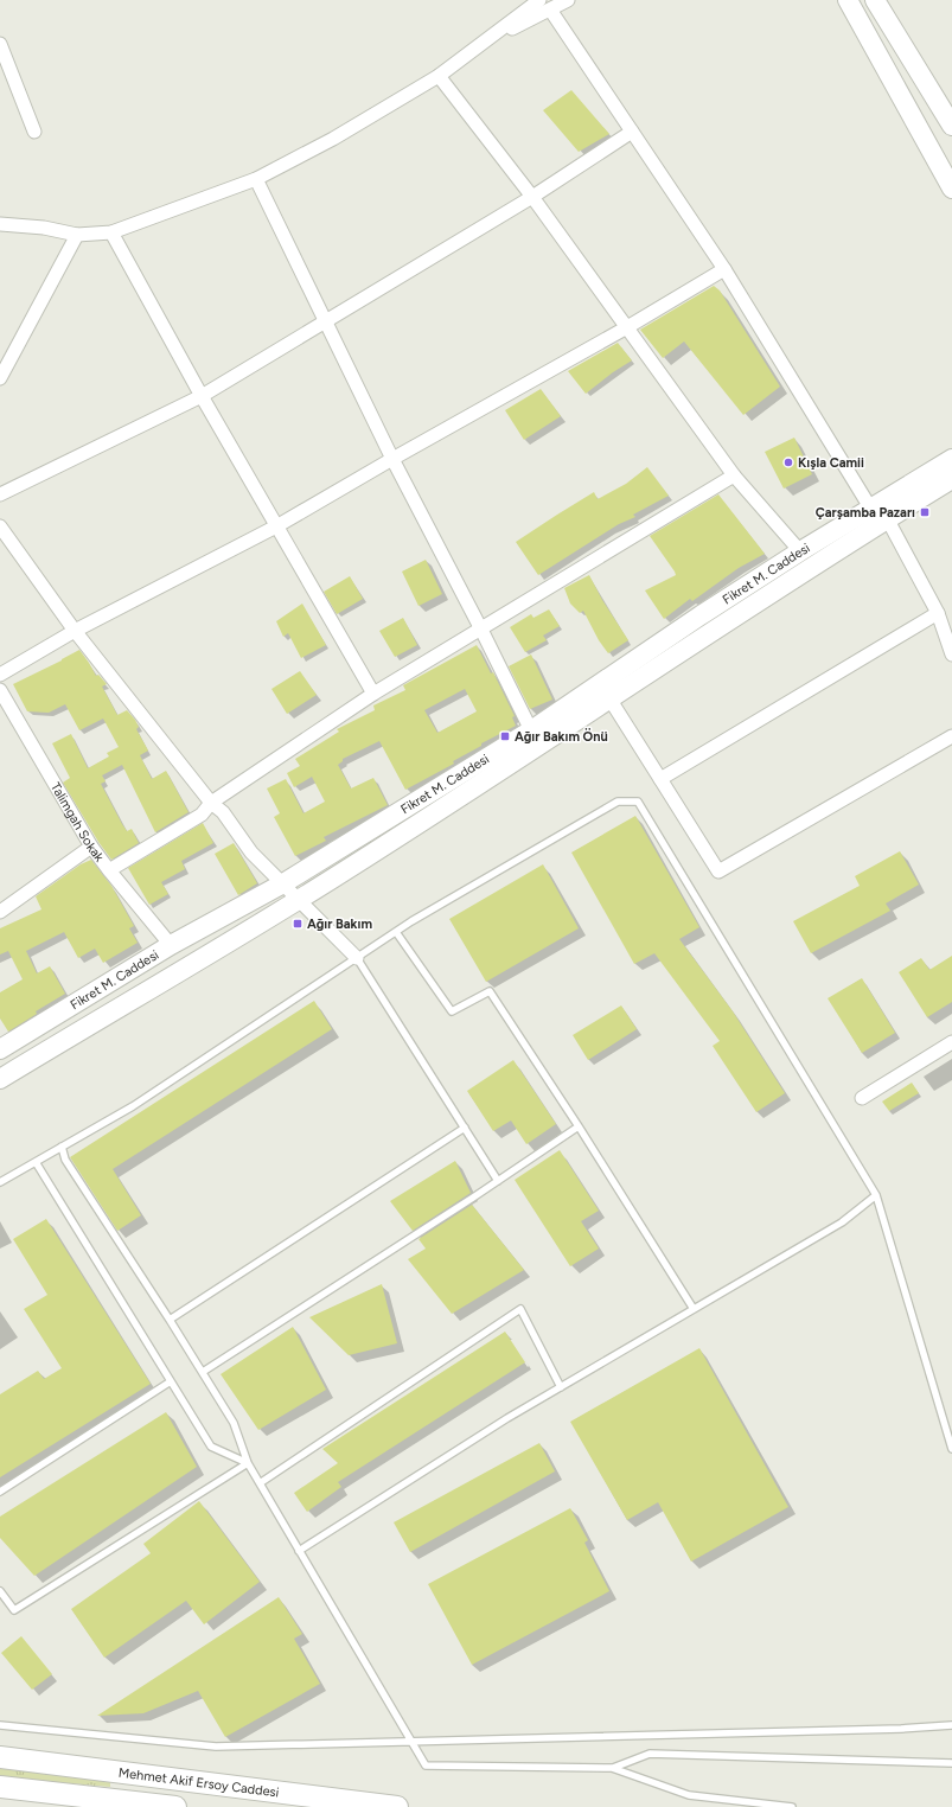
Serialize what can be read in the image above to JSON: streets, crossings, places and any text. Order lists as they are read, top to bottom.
{
  "streets": {
    "main road": ["Fikret M. Caddesi", "Mehmet Akif Ersoy Caddesi"],
    "street": ["Talimgah Sokak"]
  },
  "crossings": [
    ["Fikret M. Caddesi", "Talimgah Sokak"]
  ],
  "places": {
    "other": ["Kışla Camii"],
    "transit": ["Çarşamba Pazarı", "Ağır Bakım Önü", "Ağır Bakım"]
  }
}
